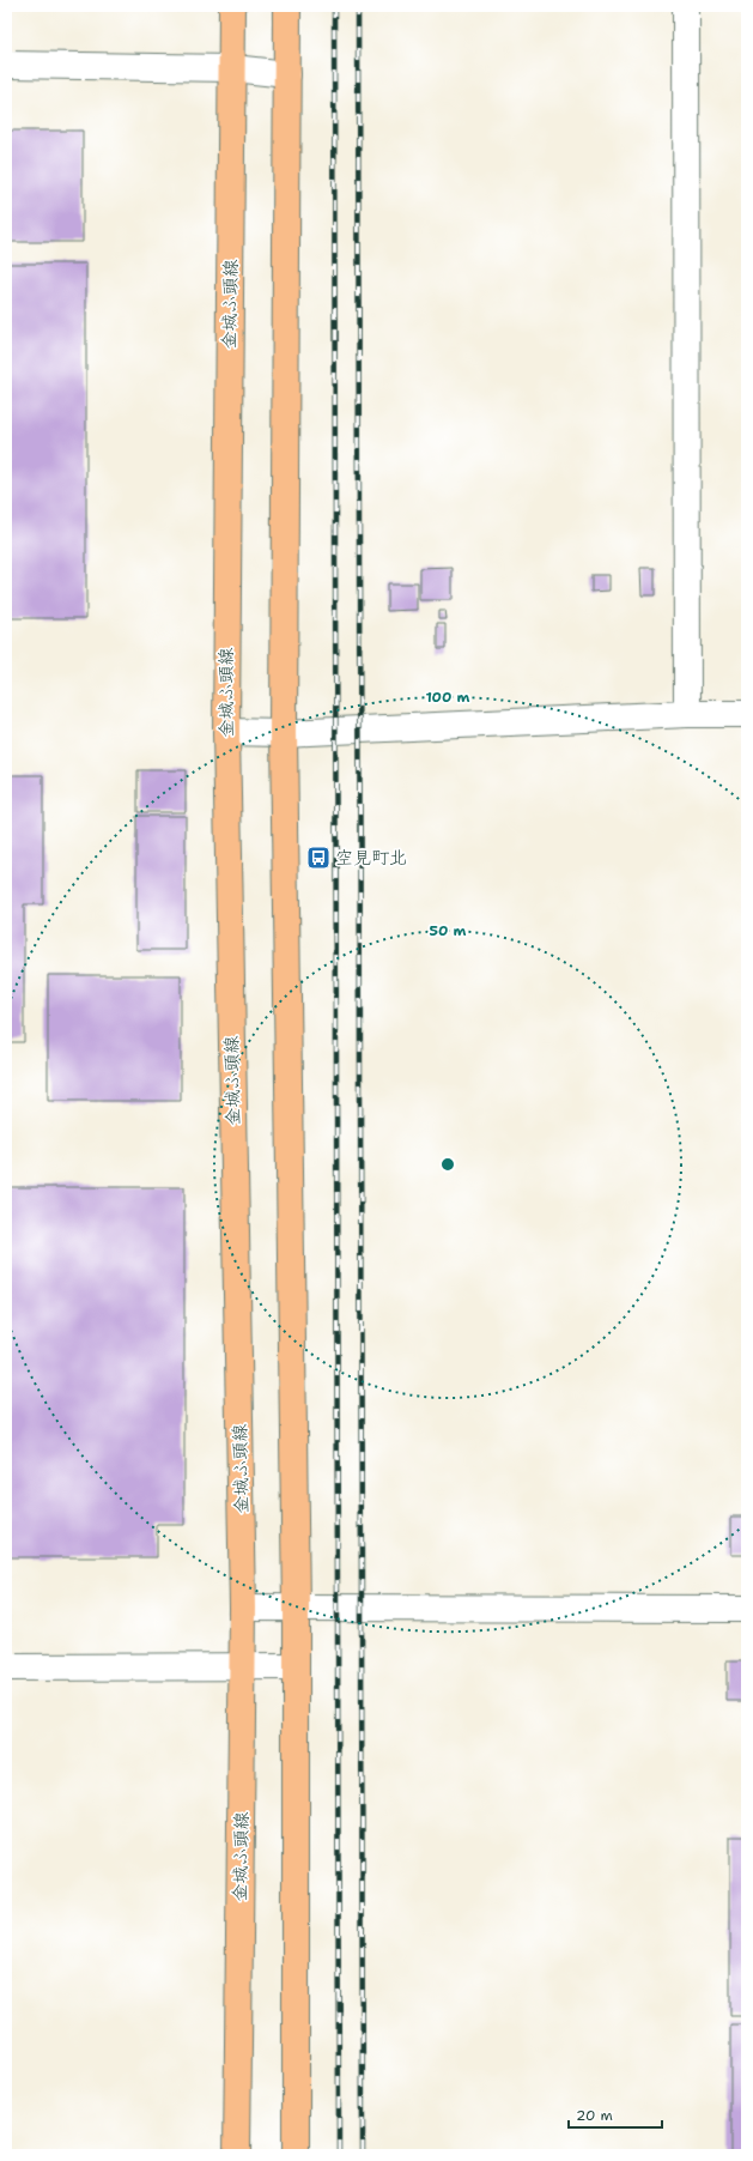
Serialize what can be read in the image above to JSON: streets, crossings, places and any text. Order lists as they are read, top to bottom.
{
  "streets": {
    "main road": ["金城ふ頭線"]
  },
  "places": {
    "bus stop": ["空見町北"]
  },
  "scale_bar": "20 m",
  "rings": ["100 m", "50 m"]
}
